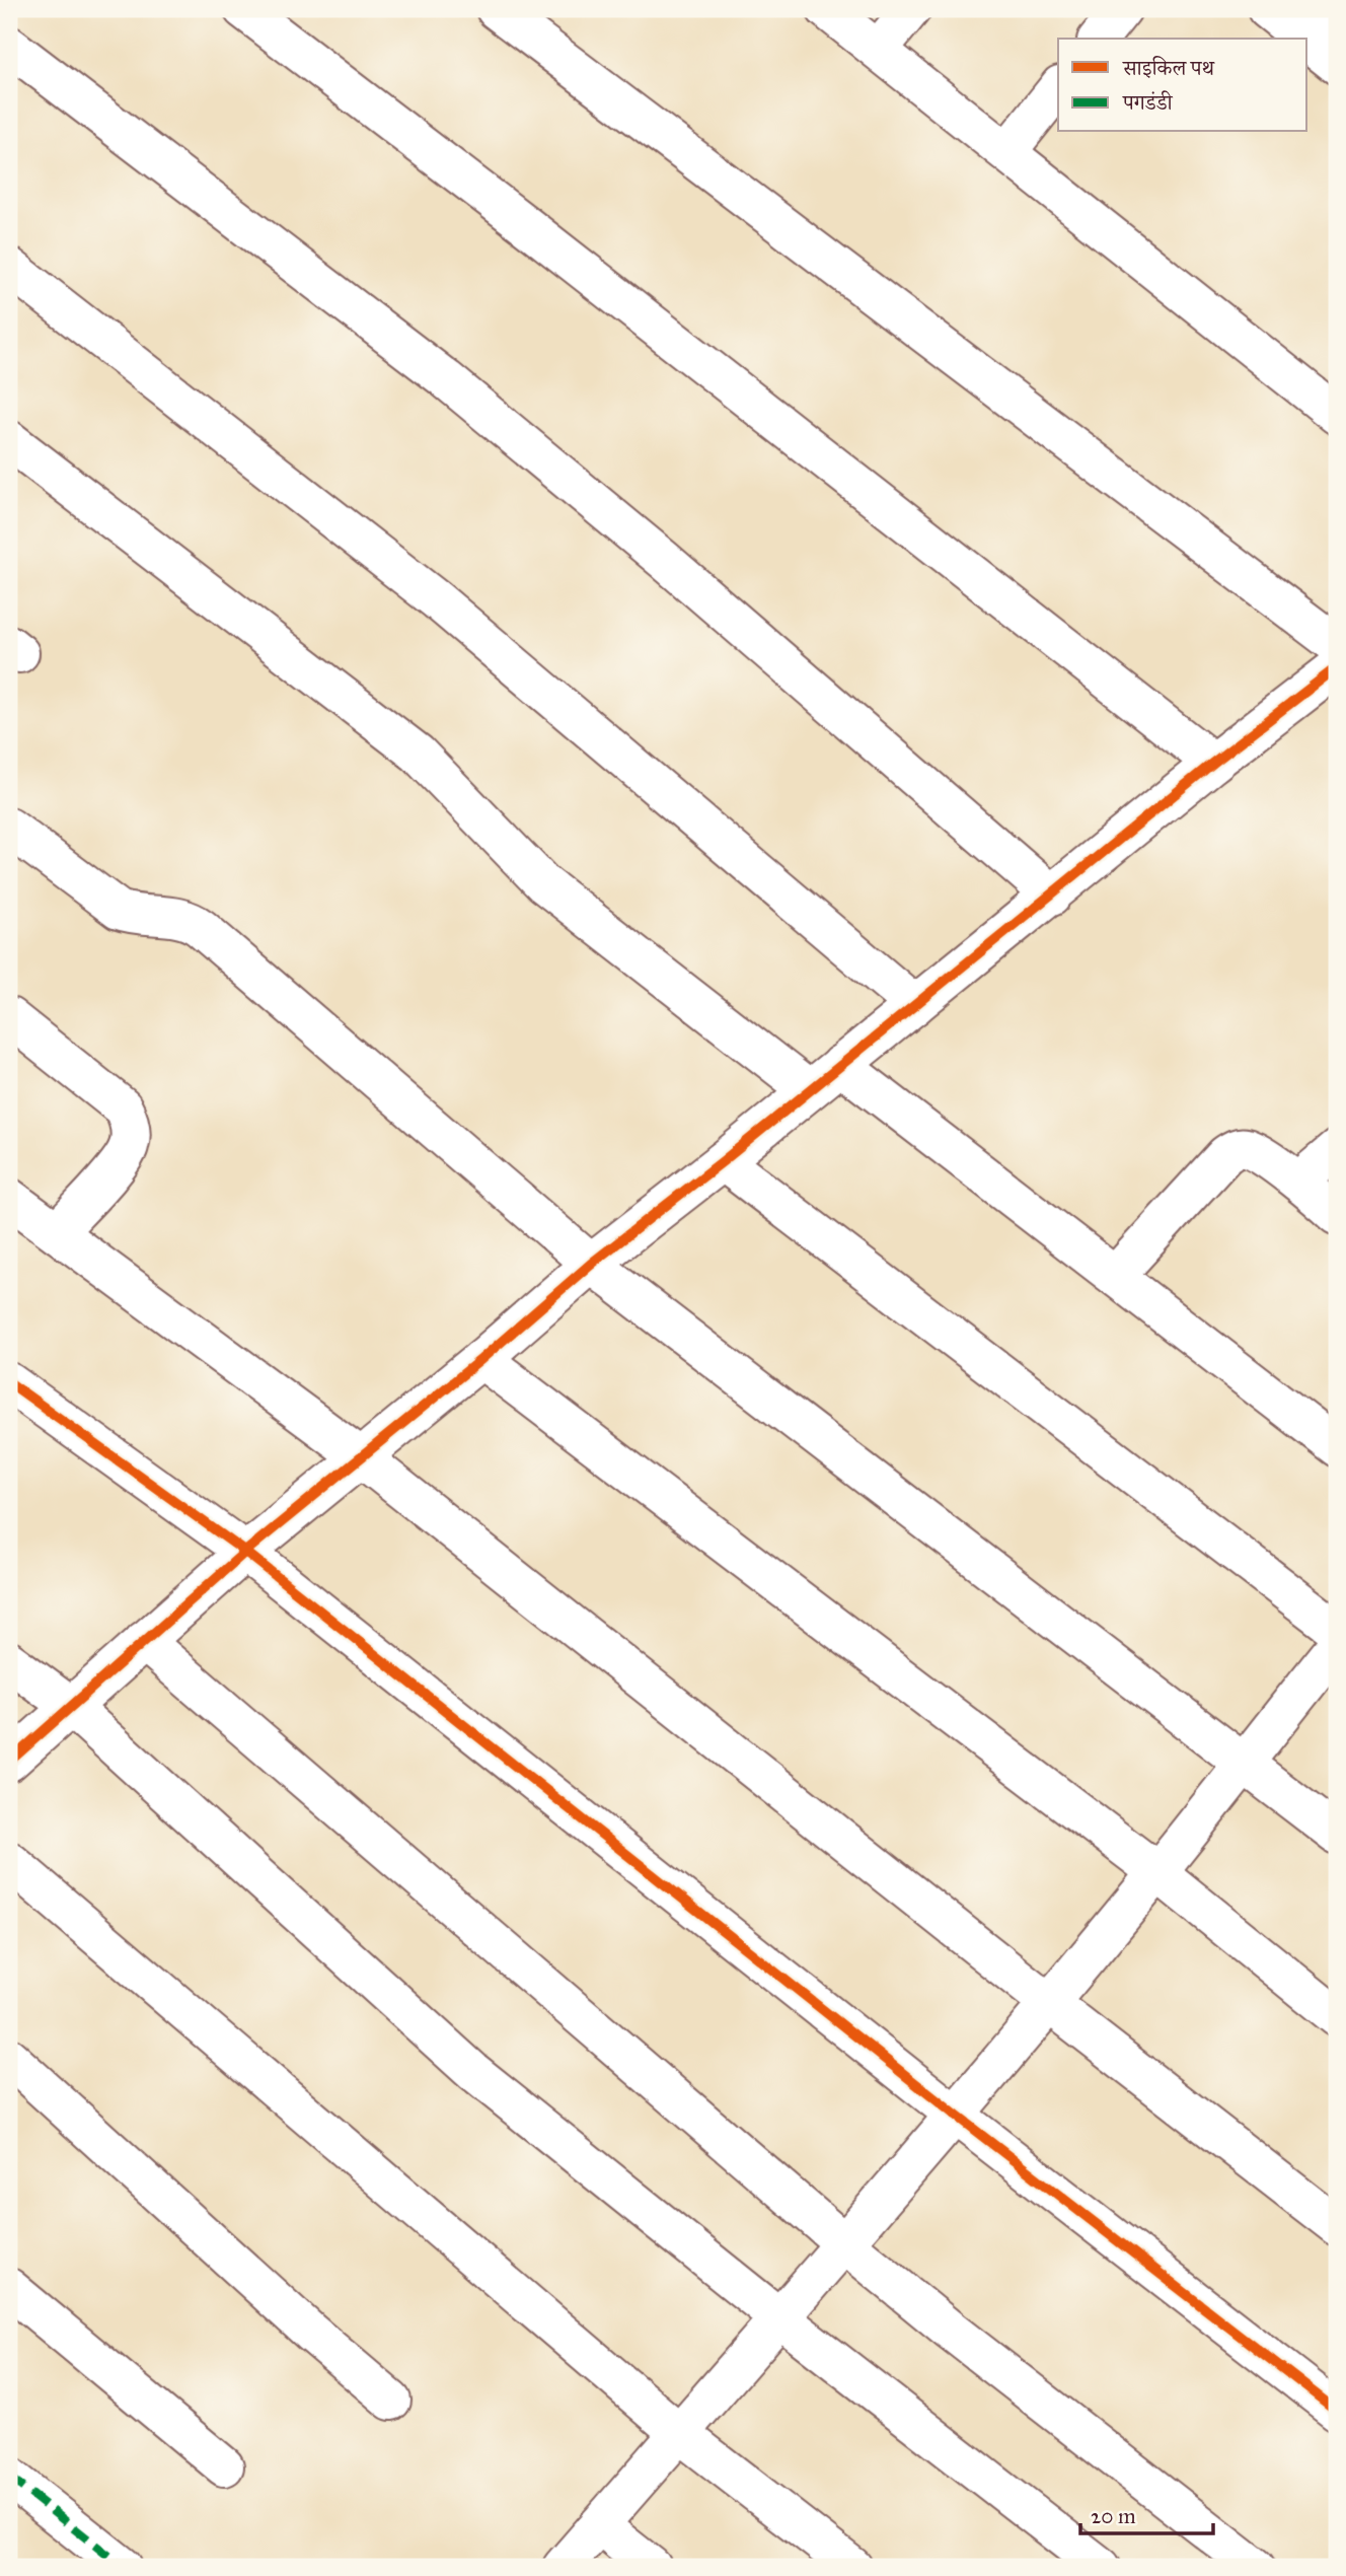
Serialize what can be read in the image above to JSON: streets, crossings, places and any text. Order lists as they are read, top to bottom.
{
  "legend": ["साइकिल पथ", "पगडंडी"],
  "scale_bar": "20 m"
}
